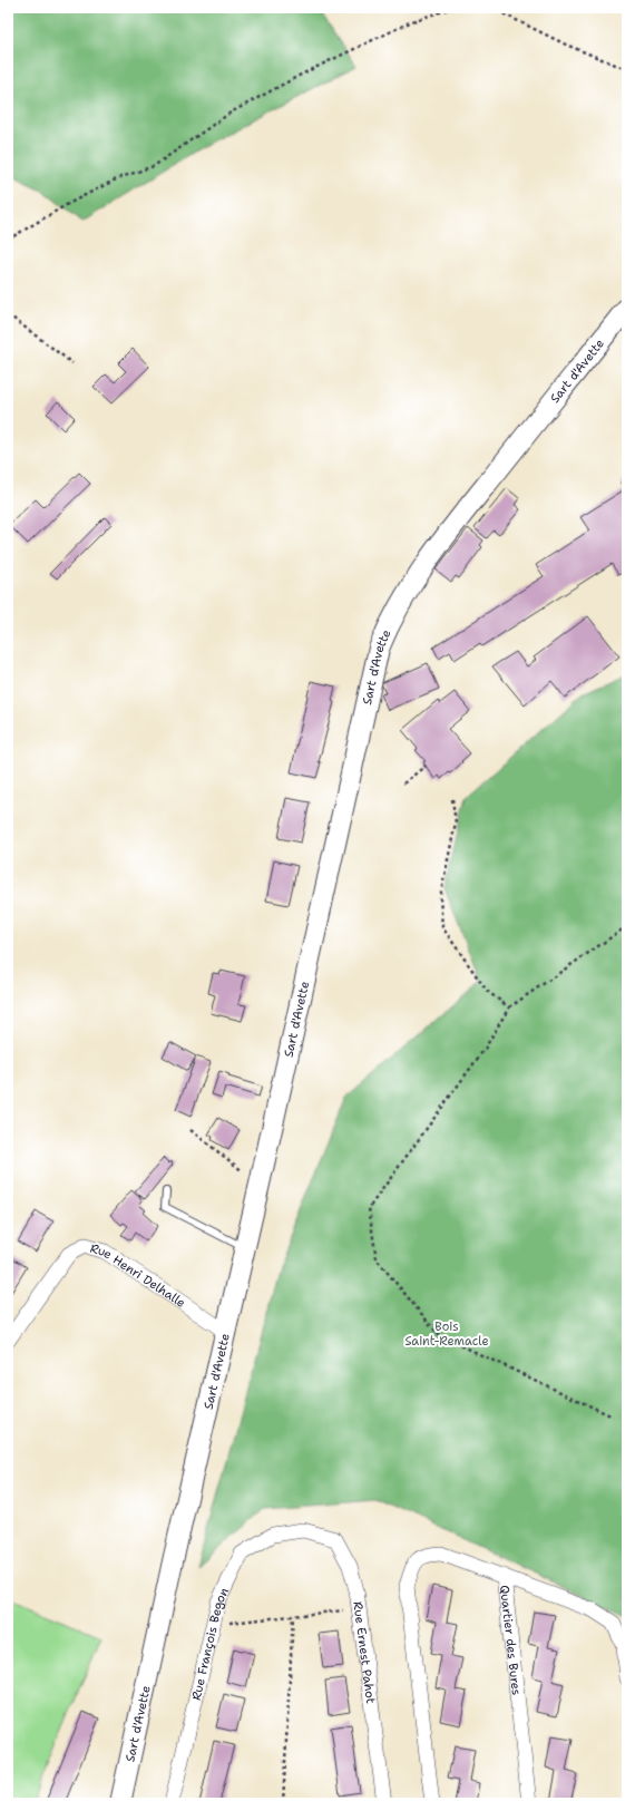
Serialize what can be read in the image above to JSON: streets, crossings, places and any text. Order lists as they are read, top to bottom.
{
  "streets": {
    "street": [
      "Sart d'Avette",
      "Rue Henri Delhalle",
      "Quartier des Bures",
      "Rue François Begon",
      "Rue Ernest Pahot"
    ]
  },
  "crossings": [
    ["Sart d'Avette", "Rue Henri Delhalle"],
    ["Rue François Begon", "Rue Ernest Pahot"]
  ],
  "parks": ["Bois Saint-Remacle"]
}
